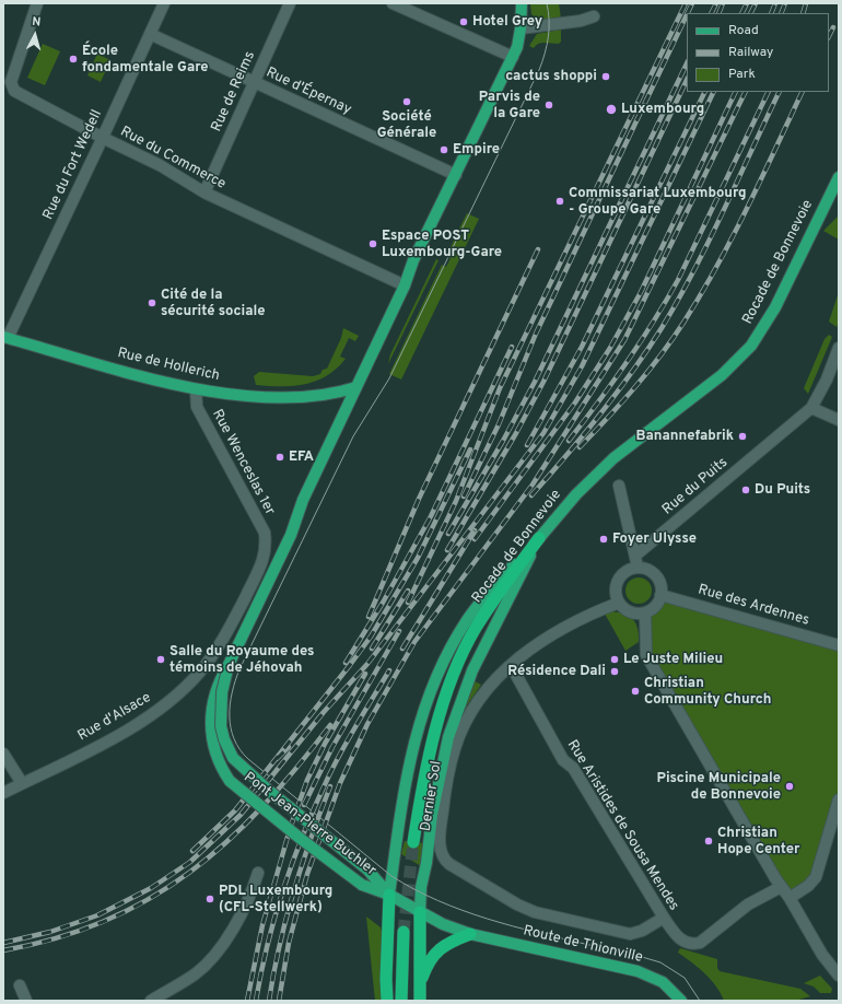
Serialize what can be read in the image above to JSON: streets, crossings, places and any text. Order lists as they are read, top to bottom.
{
  "streets": {
    "highway": ["Rocade de Bonnevoie"],
    "main road": ["Rue de Hollerich", "Pont Jean-Pierre Buchler", "Route de Thionville"],
    "street": [
      "Rue de Reims",
      "Rue d'Épernay",
      "Rue du Commerce",
      "Rue du Fort Wedell",
      "Rue Wenceslas 1er",
      "Rue du Puits",
      "Rue des Ardennes",
      "Rue d'Alsace",
      "Dernier Sol",
      "Rue Aristides de Sousa Mendes"
    ]
  },
  "crossings": [
    ["Rue de Reims", "Rue d'Épernay"],
    ["Rue de Reims", "Rue du Commerce"],
    ["Rue d'Épernay", "Rue du Fort Wedell"],
    ["Rue d'Épernay", "Pont Jean-Pierre Buchler"],
    ["Rue du Commerce", "Rue du Fort Wedell"],
    ["Rue du Commerce", "Pont Jean-Pierre Buchler"],
    ["Rue du Fort Wedell", "Rue de Hollerich"],
    ["Rue de Hollerich", "Rue Wenceslas 1er"],
    ["Rue de Hollerich", "Pont Jean-Pierre Buchler"],
    ["Rue Wenceslas 1er", "Rue d'Alsace"],
    ["Rue des Ardennes", "Dernier Sol"],
    ["Dernier Sol", "Rue Aristides de Sousa Mendes"],
    ["Pont Jean-Pierre Buchler", "Route de Thionville"]
  ],
  "places": [
    "Hotel Grey",
    "École fondamentale Gare",
    "cactus shoppi",
    "Société Générale",
    "Parvis de la Gare",
    "Luxembourg",
    "Empire",
    "Commissariat Luxembourg - Groupe Gare",
    "Espace POST Luxembourg-Gare",
    "Cité de la sécurité sociale",
    "Banannefabrik",
    "EFA",
    "Du Puits",
    "Foyer Ulysse",
    "Salle du Royaume des témoins de Jéhovah",
    "Le Juste Milieu",
    "Résidence Dali",
    "Christian Community Church",
    "Piscine Municipale de Bonnevoie",
    "Christian Hope Center",
    "PDL Luxembourg (CFL-Stellwerk)"
  ],
  "legend": ["Road", "Railway", "Park"],
  "north": "top"
}
